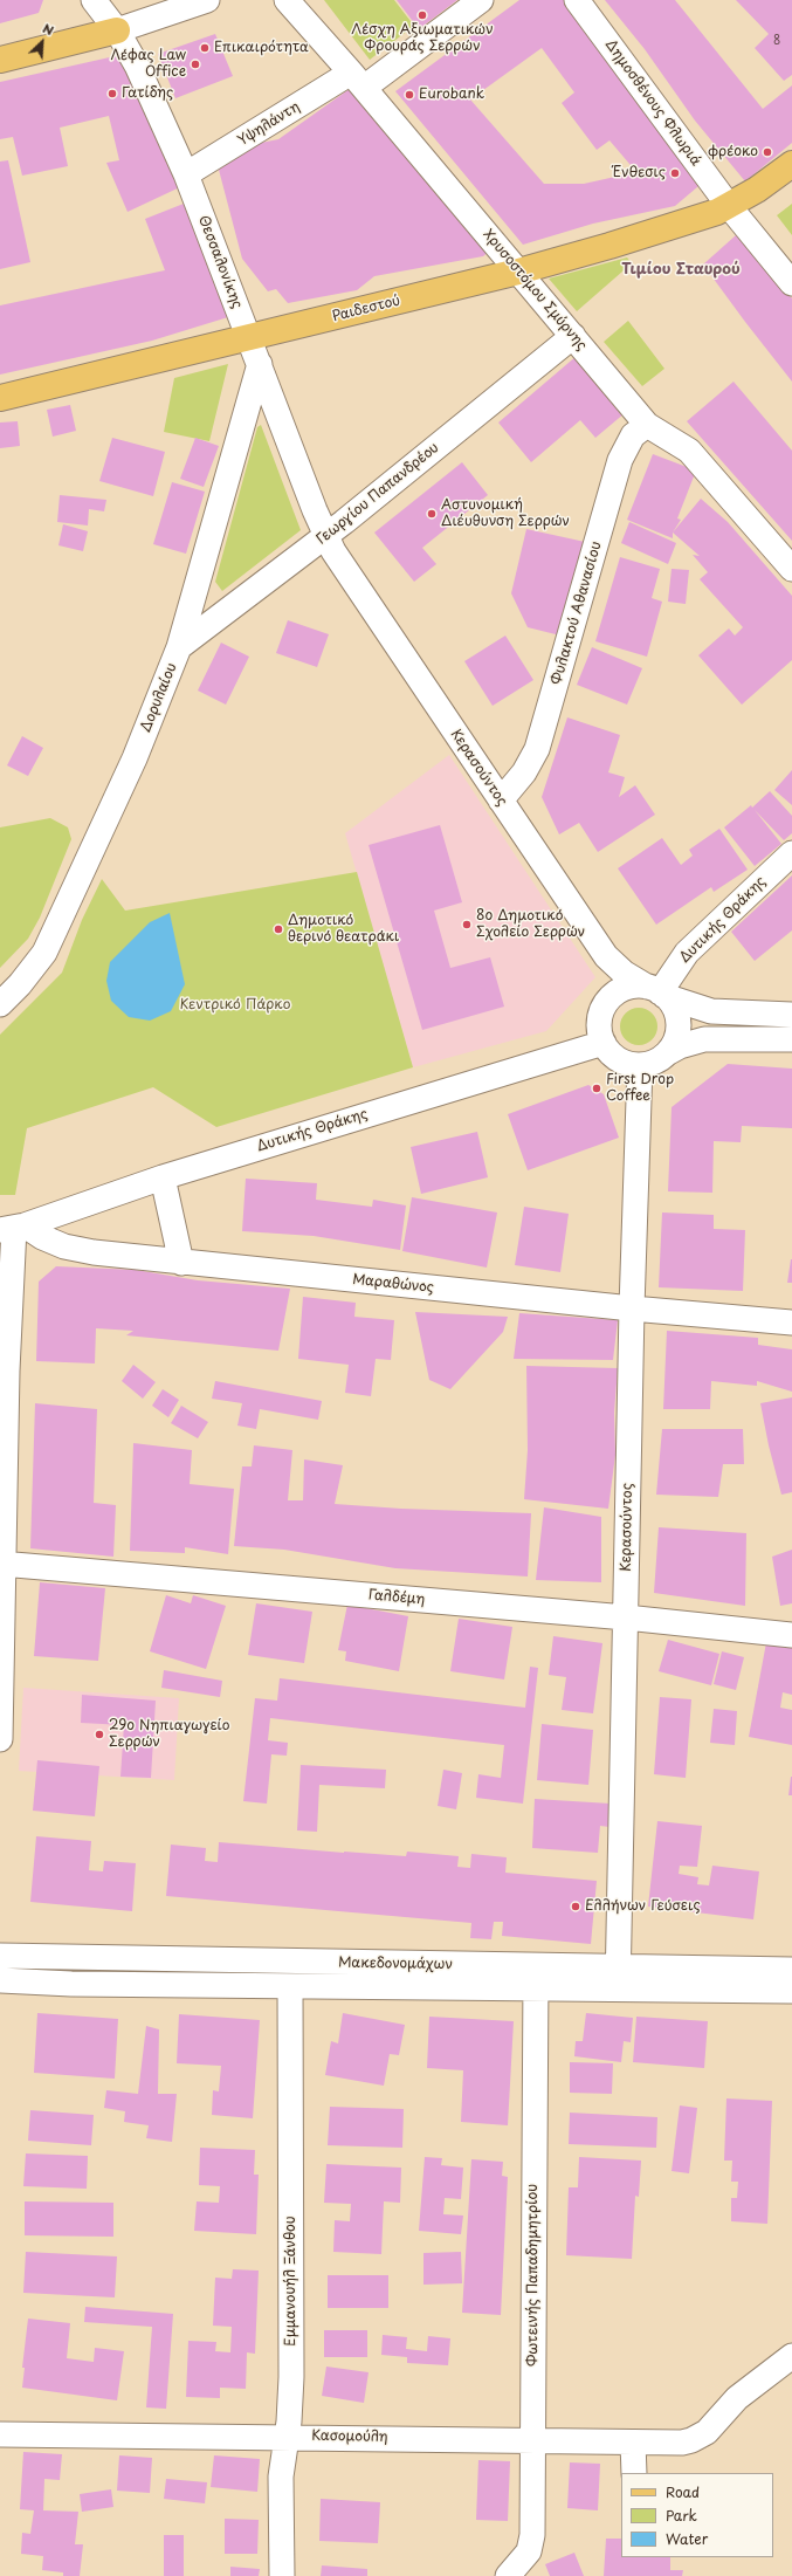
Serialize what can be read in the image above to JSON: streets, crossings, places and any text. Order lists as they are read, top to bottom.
{
  "streets": {
    "main road": ["Ραιδεστού"],
    "street": [
      "Δημοσθένους Φλωριά",
      "Υψηλάντη",
      "Θεσσαλονίκης",
      "Χρυσοστόμου Σμύρνης",
      "Γεωργίου Παπανδρέου",
      "Φυλακτού Αθανασίου",
      "Δορυλαίου",
      "Κερασούντος",
      "Δυτικής Θράκης",
      "Μαραθώνος",
      "Γαλδέμη",
      "Μακεδονομάχων",
      "Φωτεινής Παπαδημητρίου",
      "Εμμανουήλ Ξάνθου",
      "Κασομούλη"
    ]
  },
  "crossings": [
    ["Δημοσθένους Φλωριά", "Ραιδεστού"],
    ["Υψηλάντη", "Θεσσαλονίκης"],
    ["Υψηλάντη", "Χρυσοστόμου Σμύρνης"],
    ["Θεσσαλονίκης", "Ραιδεστού"],
    ["Θεσσαλονίκης", "Γεωργίου Παπανδρέου"],
    ["Θεσσαλονίκης", "Δορυλαίου"],
    ["Θεσσαλονίκης", "Κερασούντος"],
    ["Χρυσοστόμου Σμύρνης", "Ραιδεστού"],
    ["Χρυσοστόμου Σμύρνης", "Γεωργίου Παπανδρέου"],
    ["Χρυσοστόμου Σμύρνης", "Φυλακτού Αθανασίου"],
    ["Γεωργίου Παπανδρέου", "Δορυλαίου"],
    ["Γεωργίου Παπανδρέου", "Κερασούντος"],
    ["Φυλακτού Αθανασίου", "Κερασούντος"],
    ["Κερασούντος", "Δυτικής Θράκης"],
    ["Κερασούντος", "Μαραθώνος"],
    ["Κερασούντος", "Γαλδέμη"],
    ["Κερασούντος", "Μακεδονομάχων"],
    ["Δυτικής Θράκης", "Μαραθώνος"],
    ["Μακεδονομάχων", "Φωτεινής Παπαδημητρίου"],
    ["Μακεδονομάχων", "Εμμανουήλ Ξάνθου"],
    ["Φωτεινής Παπαδημητρίου", "Κασομούλη"],
    ["Εμμανουήλ Ξάνθου", "Κασομούλη"]
  ],
  "districts": ["Τιμίου Σταυρού"],
  "parks": ["Κεντρικό Πάρκο"],
  "places": [
    "Λέσχη Αξιωματικών Φρουράς Σερρών",
    "Επικαιρότητα",
    "Λέφας Law Office",
    "Γατίδης",
    "Eurobank",
    "φρέοκο",
    "Ένθεσις",
    "Αστυνομική Διέυθυνση Σερρών",
    "8ο Δημοτικό Σχολείο Σερρών",
    "Δημοτικό θερινό θεατράκι",
    "First Drop Coffee",
    "29ο Νηπιαγωγείο Σερρών",
    "Ελλήνων Γεύσεις"
  ],
  "house_numbers": ["8"],
  "legend": ["Road", "Park", "Water"],
  "north": "top right"
}
